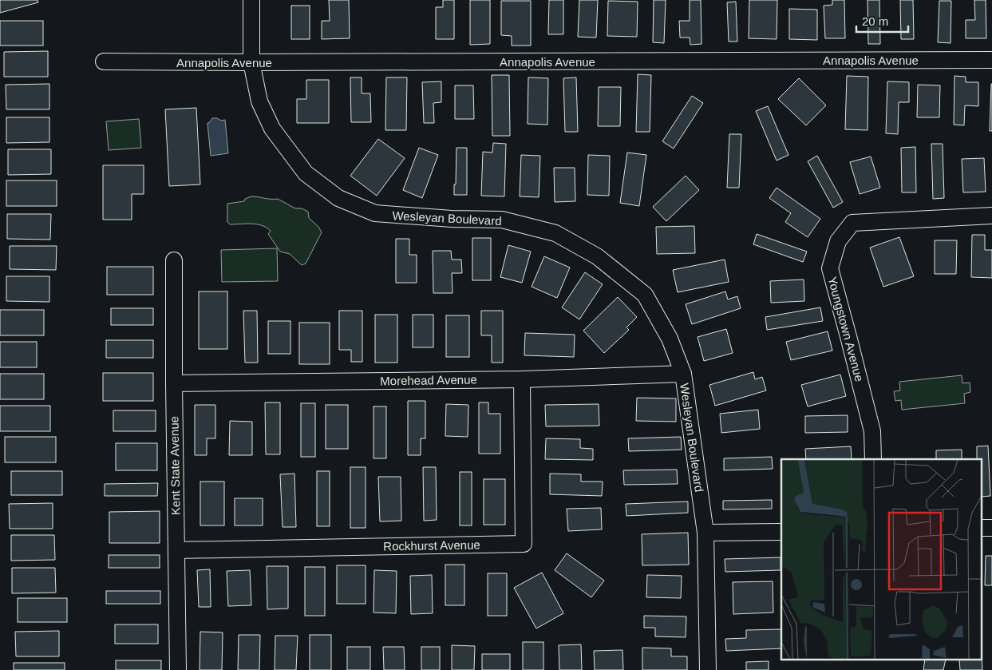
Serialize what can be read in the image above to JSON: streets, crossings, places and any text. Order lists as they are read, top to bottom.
{
  "streets": {
    "street": [
      "Annapolis Avenue",
      "Wesleyan Boulevard",
      "Youngstown Avenue",
      "Morehead Avenue",
      "Kent State Avenue",
      "Rockhurst Avenue"
    ]
  },
  "crossings": [
    ["Annapolis Avenue", "Wesleyan Boulevard"],
    ["Wesleyan Boulevard", "Morehead Avenue"],
    ["Morehead Avenue", "Kent State Avenue"],
    ["Morehead Avenue", "Rockhurst Avenue"],
    ["Kent State Avenue", "Rockhurst Avenue"]
  ],
  "scale_bar": "20 m"
}
